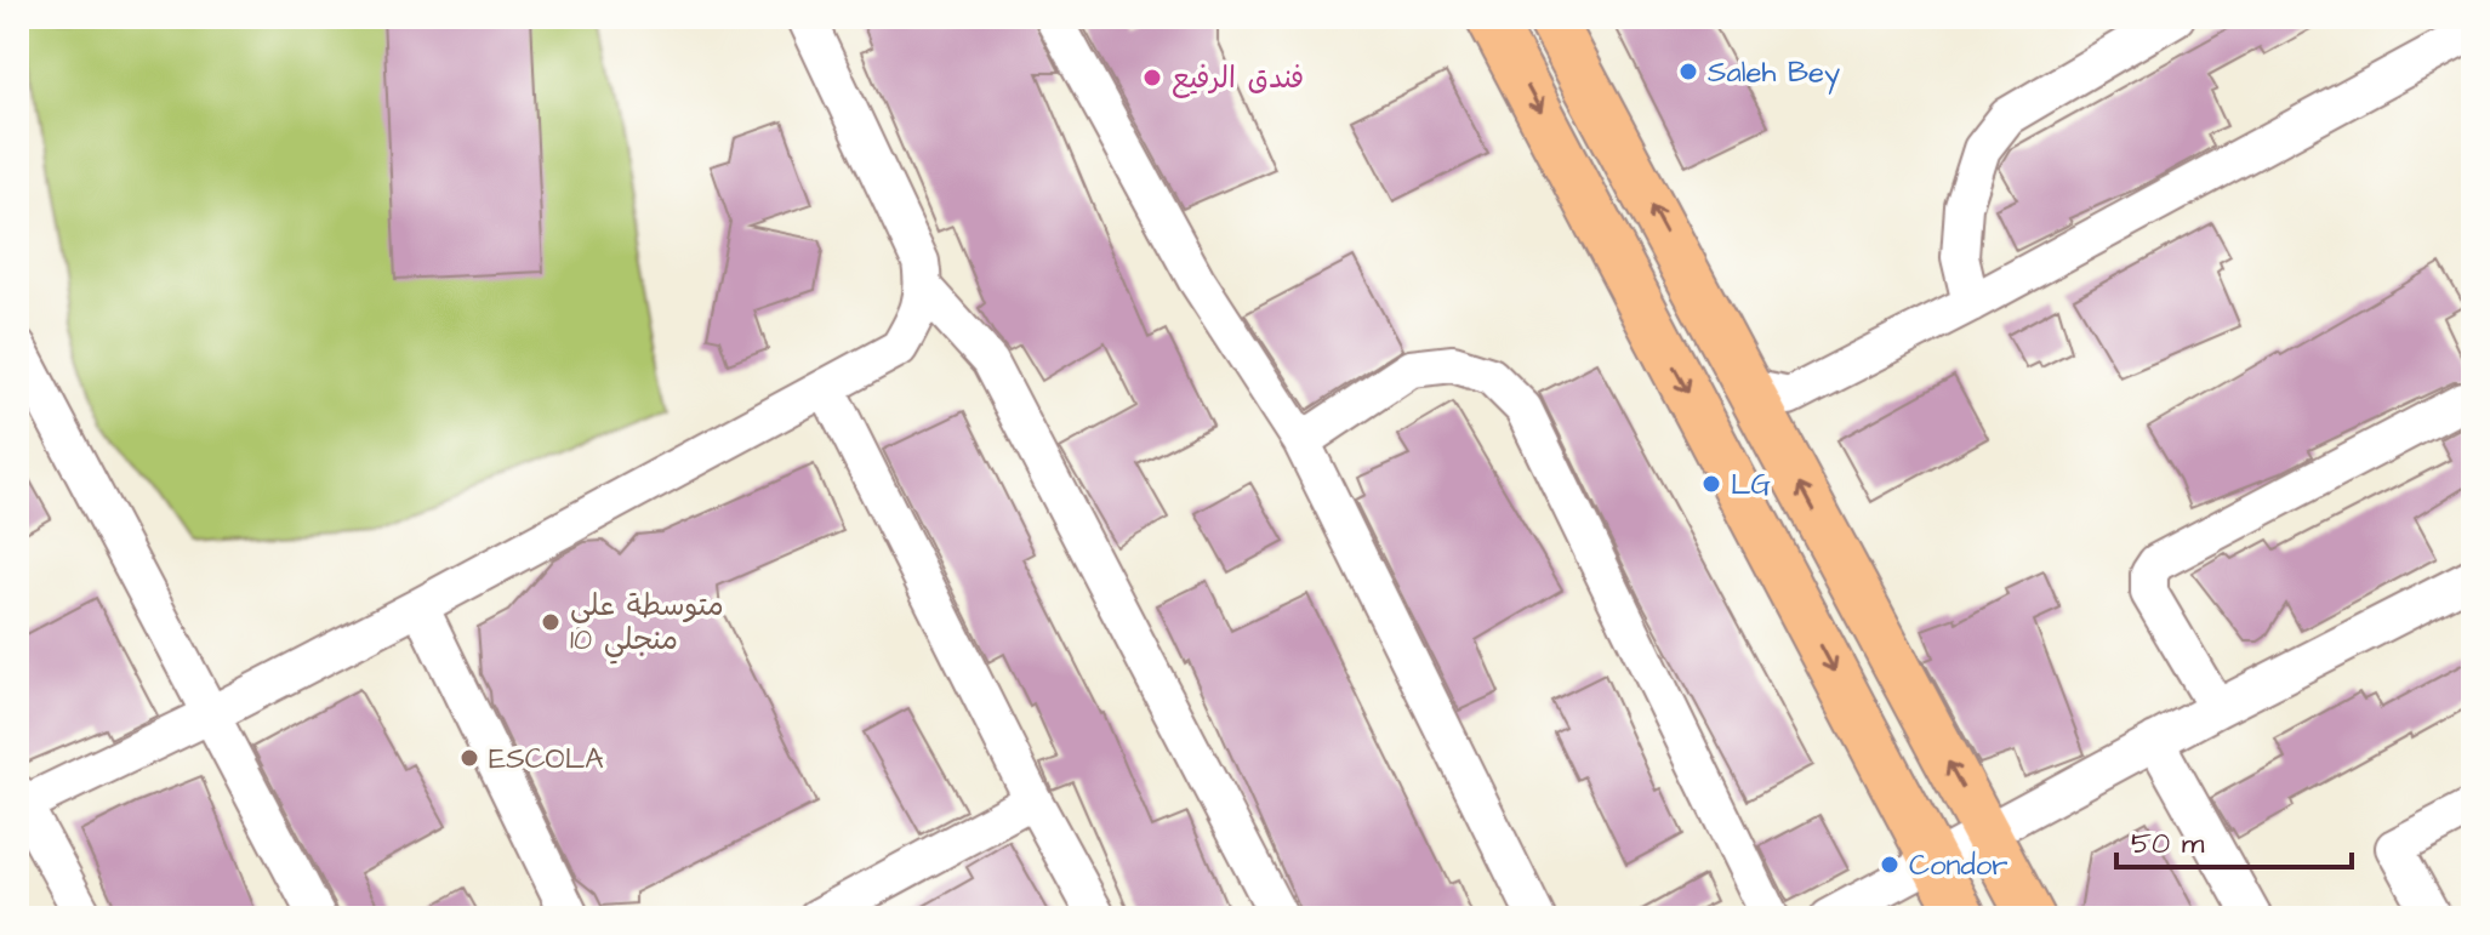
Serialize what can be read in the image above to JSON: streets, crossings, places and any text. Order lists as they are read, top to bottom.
{
  "places": [
    "Saleh Bey",
    "فندق الرفيع",
    "LG",
    "متوسطة علي منجلي 10",
    "ESCOLA",
    "Condor"
  ],
  "scale_bar": "50 m"
}
